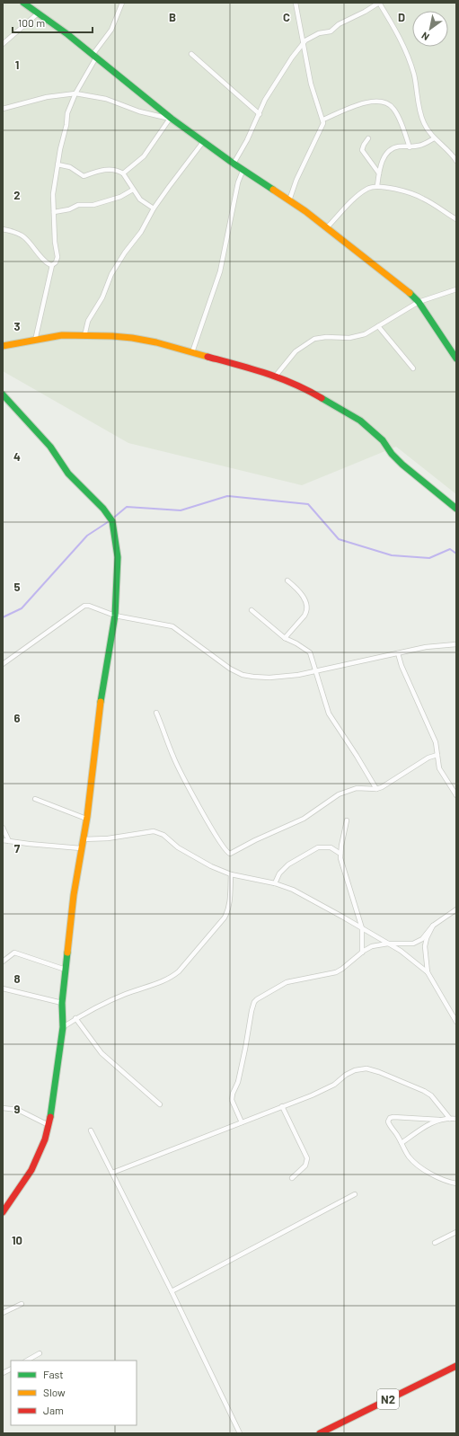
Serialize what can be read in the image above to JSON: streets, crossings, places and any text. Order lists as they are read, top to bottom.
{
  "streets": {
    "street": ["N2"]
  },
  "legend": ["Fast", "Slow", "Jam"],
  "scale_bar": "100 m",
  "north": "bottom left",
  "grid": {
    "columns": ["B", "C", "D"],
    "rows": [
      "1",
      "2",
      "3",
      "4",
      "5",
      "6",
      "7",
      "8",
      "9",
      "10"
    ]
  }
}
